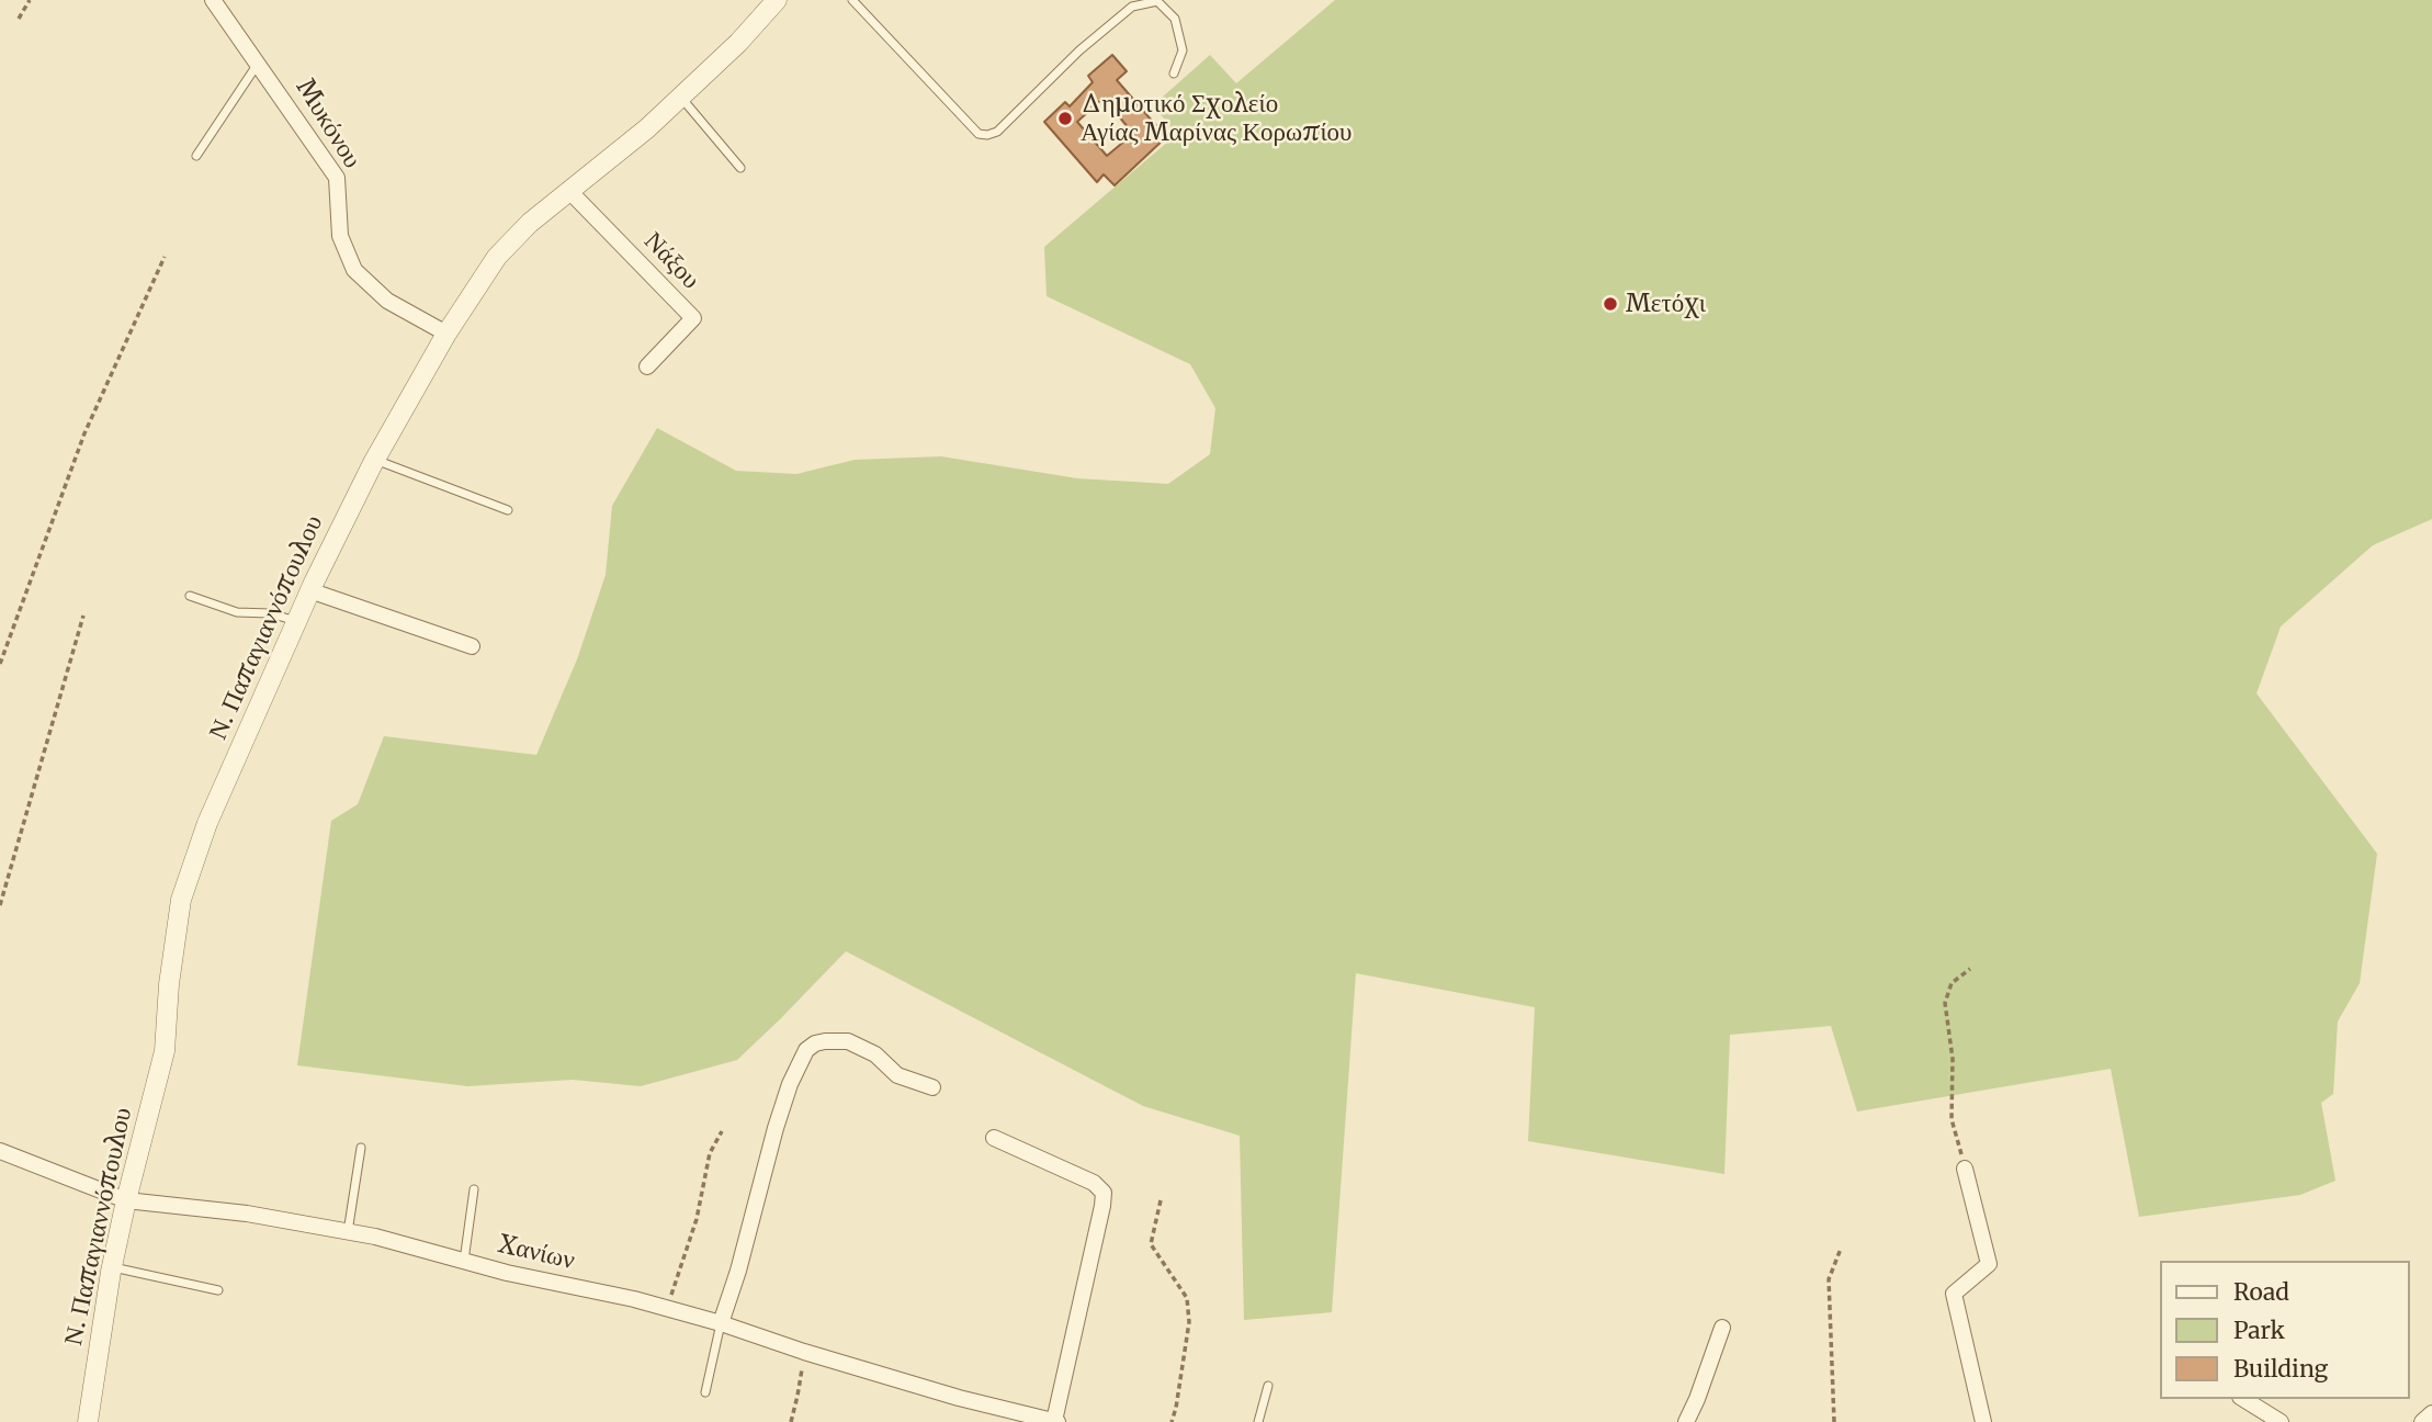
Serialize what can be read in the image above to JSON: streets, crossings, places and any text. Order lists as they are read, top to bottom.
{
  "streets": {
    "street": [
      "Μυκόνου",
      "Νάξου",
      "Ν. Παπαγιαννόπουλου",
      "Χανίων"
    ]
  },
  "crossings": [
    ["Μυκόνου", "Ν. Παπαγιαννόπουλου"],
    ["Νάξου", "Ν. Παπαγιαννόπουλου"],
    ["Ν. Παπαγιαννόπουλου", "Χανίων"]
  ],
  "places": ["Δημοτικό Σχολείο Αγίας Μαρίνας Κορωπίου", "Μετόχι"],
  "legend": ["Road", "Park", "Building"]
}
